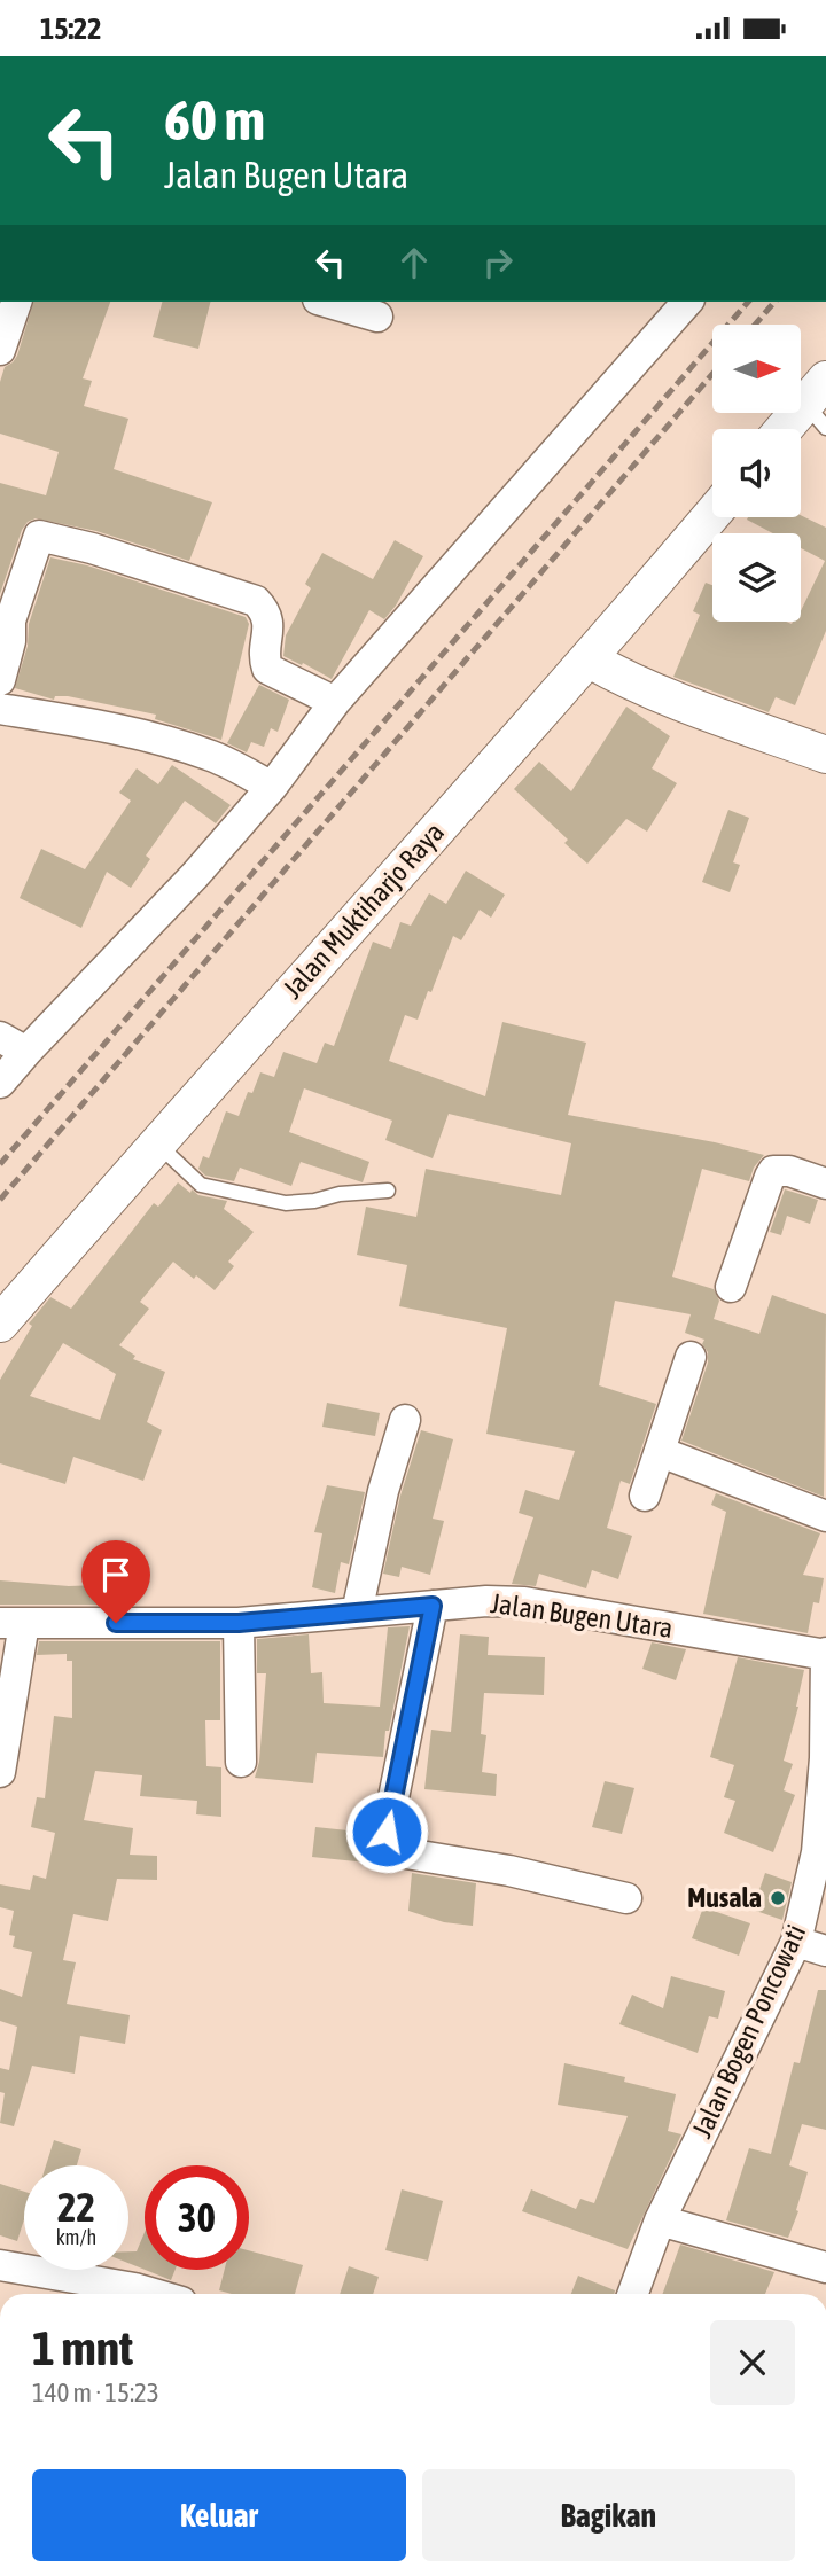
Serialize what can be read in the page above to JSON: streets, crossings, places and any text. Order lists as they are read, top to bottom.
{
  "streets": {
    "street": ["Jalan Muktiharjo Raya", "Jalan Bugen Utara", "Jalan Bogen Poncowati"]
  },
  "crossings": [
    ["Jalan Bugen Utara", "Jalan Bogen Poncowati"]
  ],
  "places": ["Musala"],
  "north": "right",
  "page": {
    "status": "15:22",
    "turn": ["60 m", "Jalan Bugen Utara"],
    "speed": "22 km/h",
    "limit": "30",
    "heading": ["1 mnt", "140 m · 15:23"],
    "buttons": ["Keluar", "Bagikan"]
  }
}
